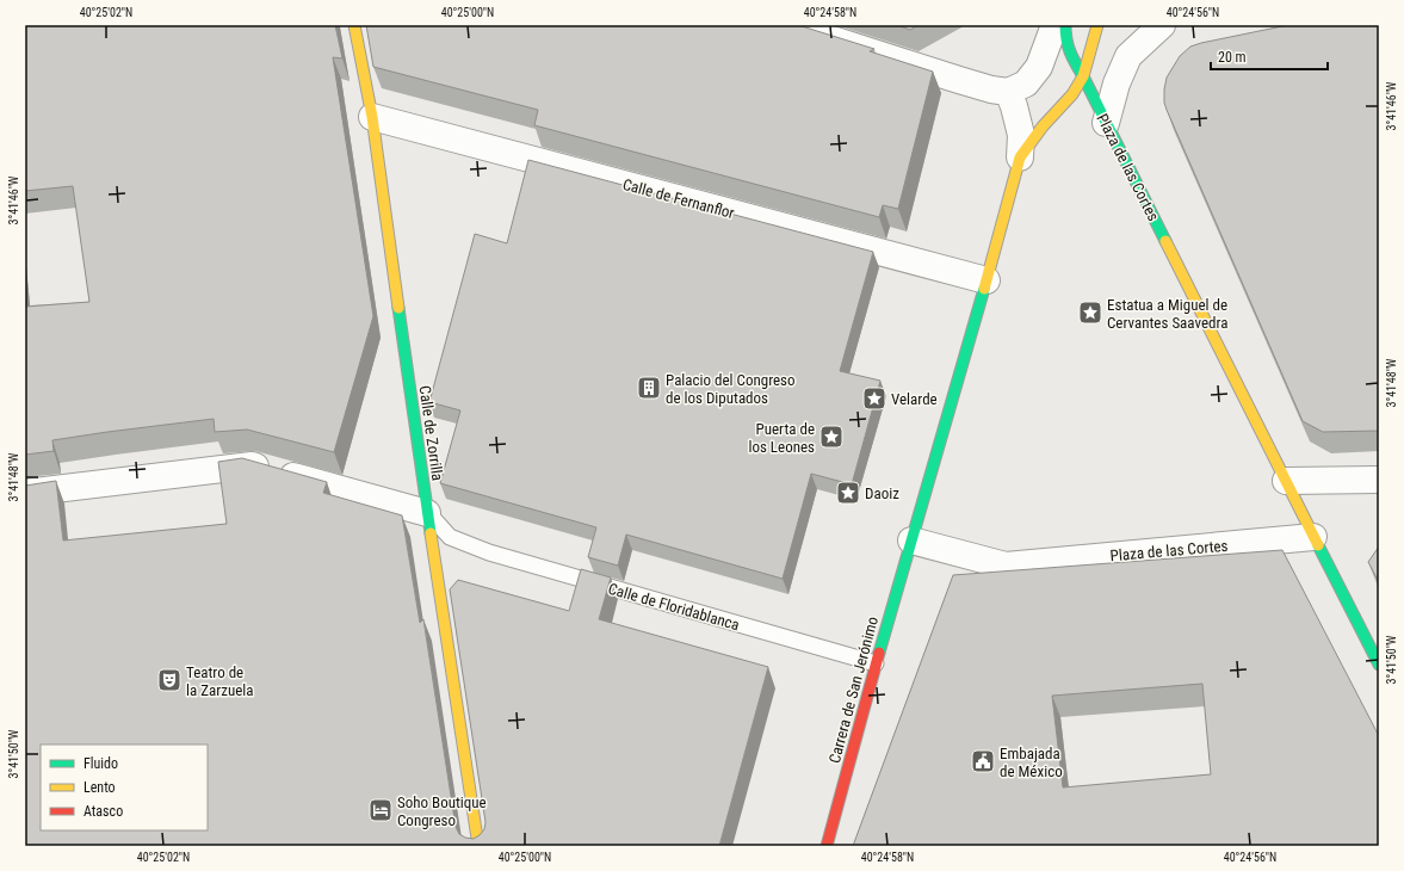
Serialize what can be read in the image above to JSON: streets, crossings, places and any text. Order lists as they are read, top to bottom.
{
  "streets": {
    "street": [
      "Plaza de las Cortes",
      "Calle de Fernanflor",
      "Calle de Zorrilla",
      "Carrera de San Jerónimo"
    ],
    "lane": ["Calle de Floridablanca"]
  },
  "crossings": [
    ["Plaza de las Cortes", "Carrera de San Jerónimo"],
    ["Calle de Fernanflor", "Calle de Zorrilla"],
    ["Calle de Zorrilla", "Calle de Floridablanca"],
    ["Calle de Floridablanca", "Carrera de San Jerónimo"]
  ],
  "places": {
    "place": [
      "Estatua a Miguel de Cervantes Saavedra",
      "Velarde",
      "Puerta de los Leones",
      "Daoiz"
    ],
    "building": ["Palacio del Congreso de los Diputados"],
    "theatre": ["Teatro de la Zarzuela"],
    "public building": ["Embajada de México"],
    "hotel": ["Soho Boutique Congreso"]
  },
  "legend": ["Fluido", "Lento", "Atasco"],
  "scale_bar": "20 m",
  "coordinates": [
    "40°25'02\"N",
    "40°25'00\"N",
    "40°24'58\"N",
    "40°24'56\"N",
    "3°41'46\"W",
    "3°41'48\"W",
    "3°41'50\"W"
  ]
}
